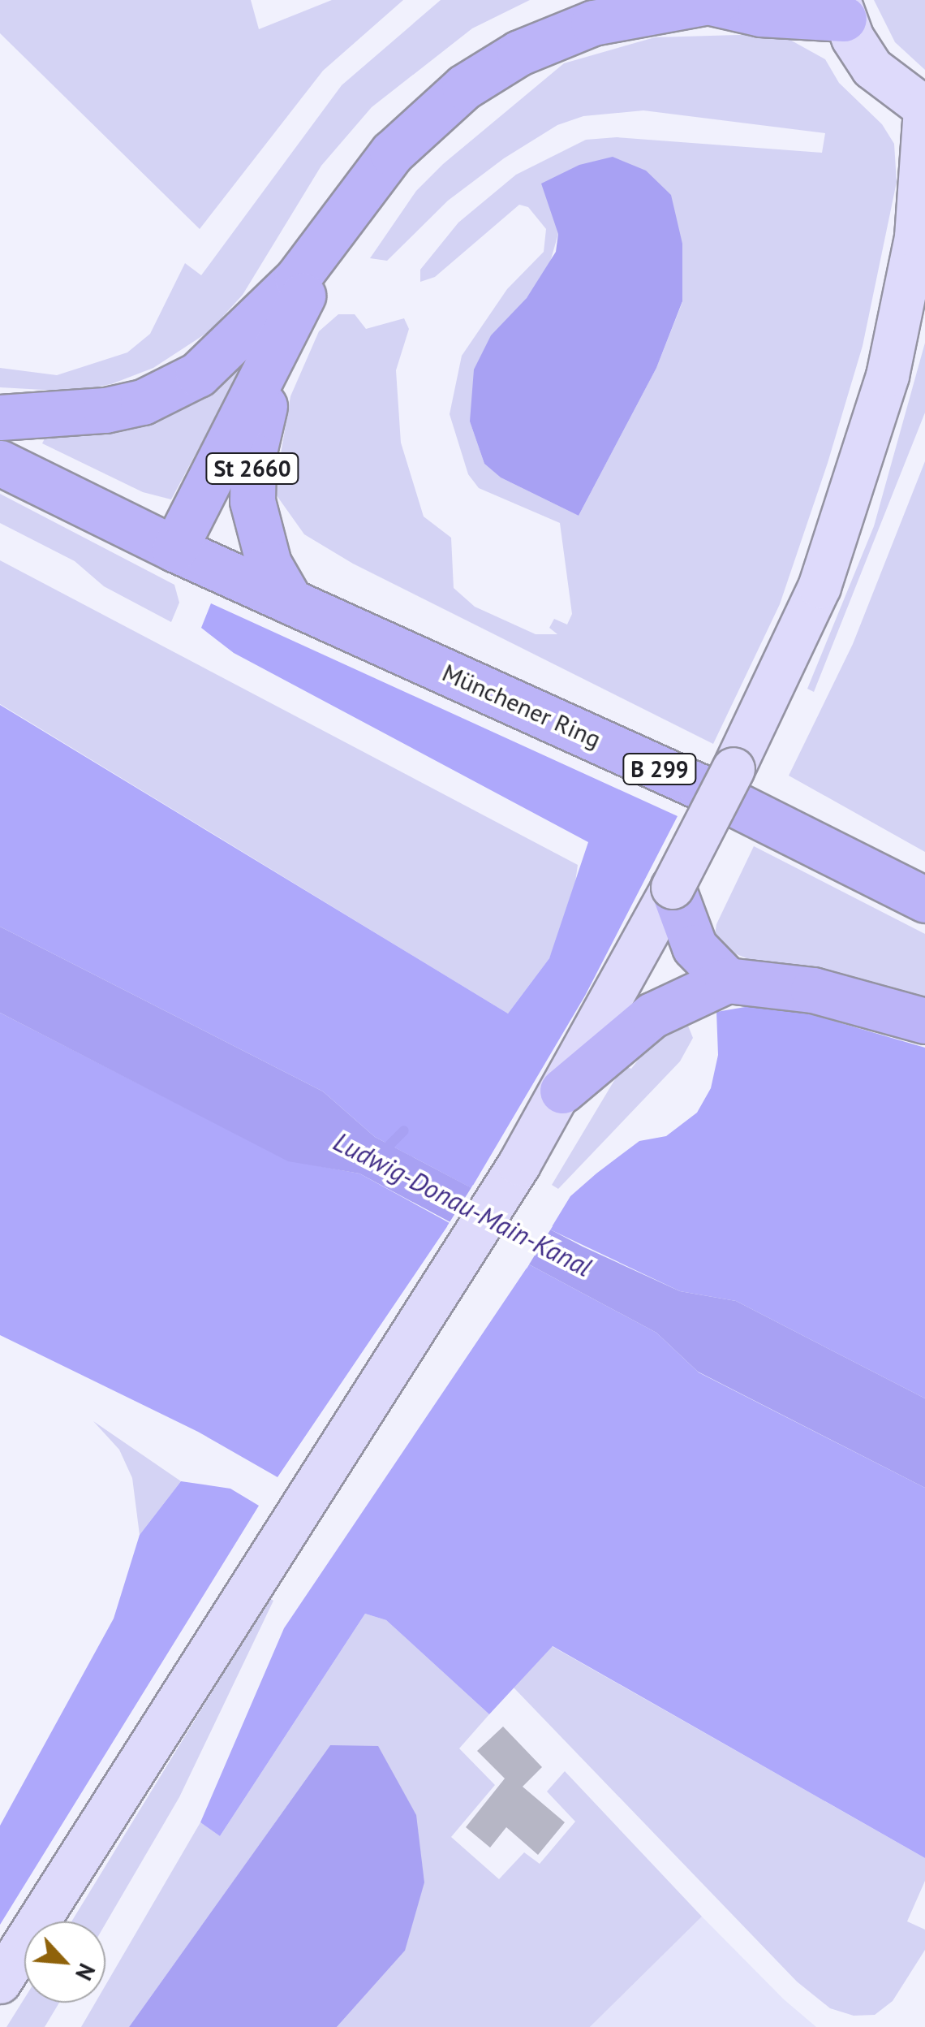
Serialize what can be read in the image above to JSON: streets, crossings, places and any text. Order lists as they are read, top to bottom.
{
  "streets": {
    "main road": ["St 2660", "Münchener Ring", "B 299"]
  },
  "crossings": [
    ["St 2660", "Münchener Ring"],
    ["St 2660", "B 299"],
    ["Münchener Ring", "B 299"]
  ],
  "water": ["Ludwig-Donau-Main-Kanal"],
  "north": "bottom right"
}
